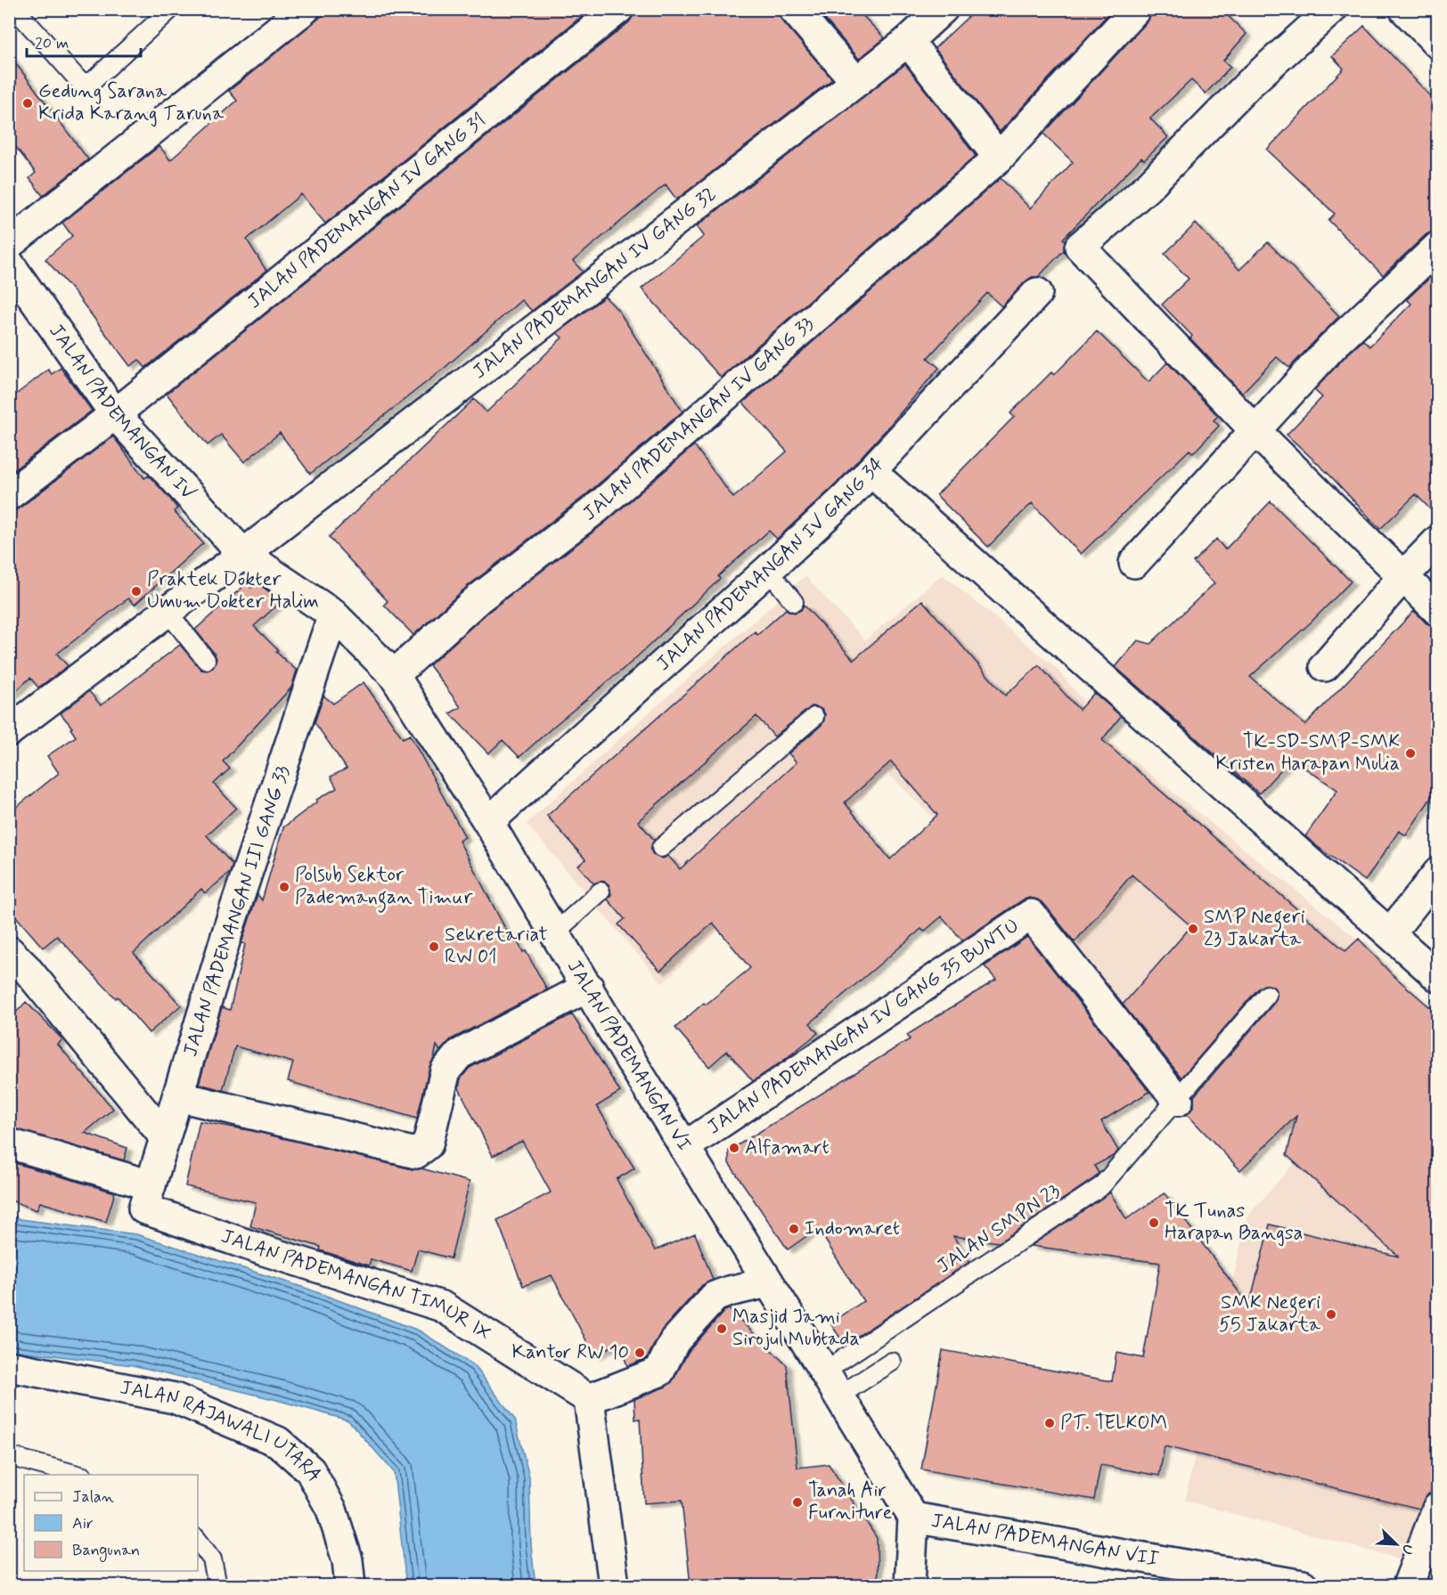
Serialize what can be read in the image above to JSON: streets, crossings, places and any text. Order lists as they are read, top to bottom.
{
  "streets": {
    "street": [
      "JALAN PADEMANGAN IV GANG 31",
      "JALAN PADEMANGAN IV GANG 32",
      "JALAN PADEMANGAN IV",
      "JALAN PADEMANGAN IV GANG 33",
      "JALAN PADEMANGAN IV GANG 34",
      "JALAN PADEMANGAN III GANG 33",
      "JALAN PADEMANGAN IV GANG 35 BUNTU",
      "JALAN PADEMANGAN VI",
      "JALAN PADEMANGAN TIMUR IX",
      "JALAN RAJAWALI UTARA",
      "JALAN PADEMANGAN VII"
    ],
    "lane": ["JALAN SMPN 23"]
  },
  "crossings": [
    ["JALAN PADEMANGAN IV GANG 31", "JALAN PADEMANGAN IV"],
    ["JALAN PADEMANGAN IV GANG 32", "JALAN PADEMANGAN IV"],
    ["JALAN PADEMANGAN IV GANG 32", "JALAN PADEMANGAN VI"],
    ["JALAN PADEMANGAN IV", "JALAN PADEMANGAN VI"],
    ["JALAN PADEMANGAN IV GANG 33", "JALAN PADEMANGAN VI"],
    ["JALAN PADEMANGAN IV GANG 34", "JALAN PADEMANGAN VI"],
    ["JALAN PADEMANGAN III GANG 33", "JALAN PADEMANGAN VI"],
    ["JALAN PADEMANGAN III GANG 33", "JALAN PADEMANGAN TIMUR IX"],
    ["JALAN PADEMANGAN IV GANG 35 BUNTU", "JALAN PADEMANGAN VI"],
    ["JALAN PADEMANGAN IV GANG 35 BUNTU", "JALAN SMPN 23"],
    ["JALAN PADEMANGAN VI", "JALAN SMPN 23"],
    ["JALAN PADEMANGAN VI", "JALAN PADEMANGAN VII"]
  ],
  "places": [
    "Gedung Sarana Krida Karang Taruna",
    "Praktek Dokter Umum Dokter Halim",
    "TK-SD-SMP-SMK Kristen Harapan Mulia",
    "Polsub Sektor Pademangan Timur",
    "SMP Negeri 23 Jakarta",
    "Sekretariat RW 01",
    "Alfamart",
    "TK Tunas Harapan Bangsa",
    "Indomaret",
    "SMK Negeri 55 Jakarta",
    "Masjid Jami Sirojul Mubtada",
    "Kantor RW 10",
    "PT. TELKOM",
    "Tanah Air Furniture"
  ],
  "legend": ["Jalan", "Air", "Bangunan"],
  "scale_bar": "20 m",
  "north": "bottom right"
}
